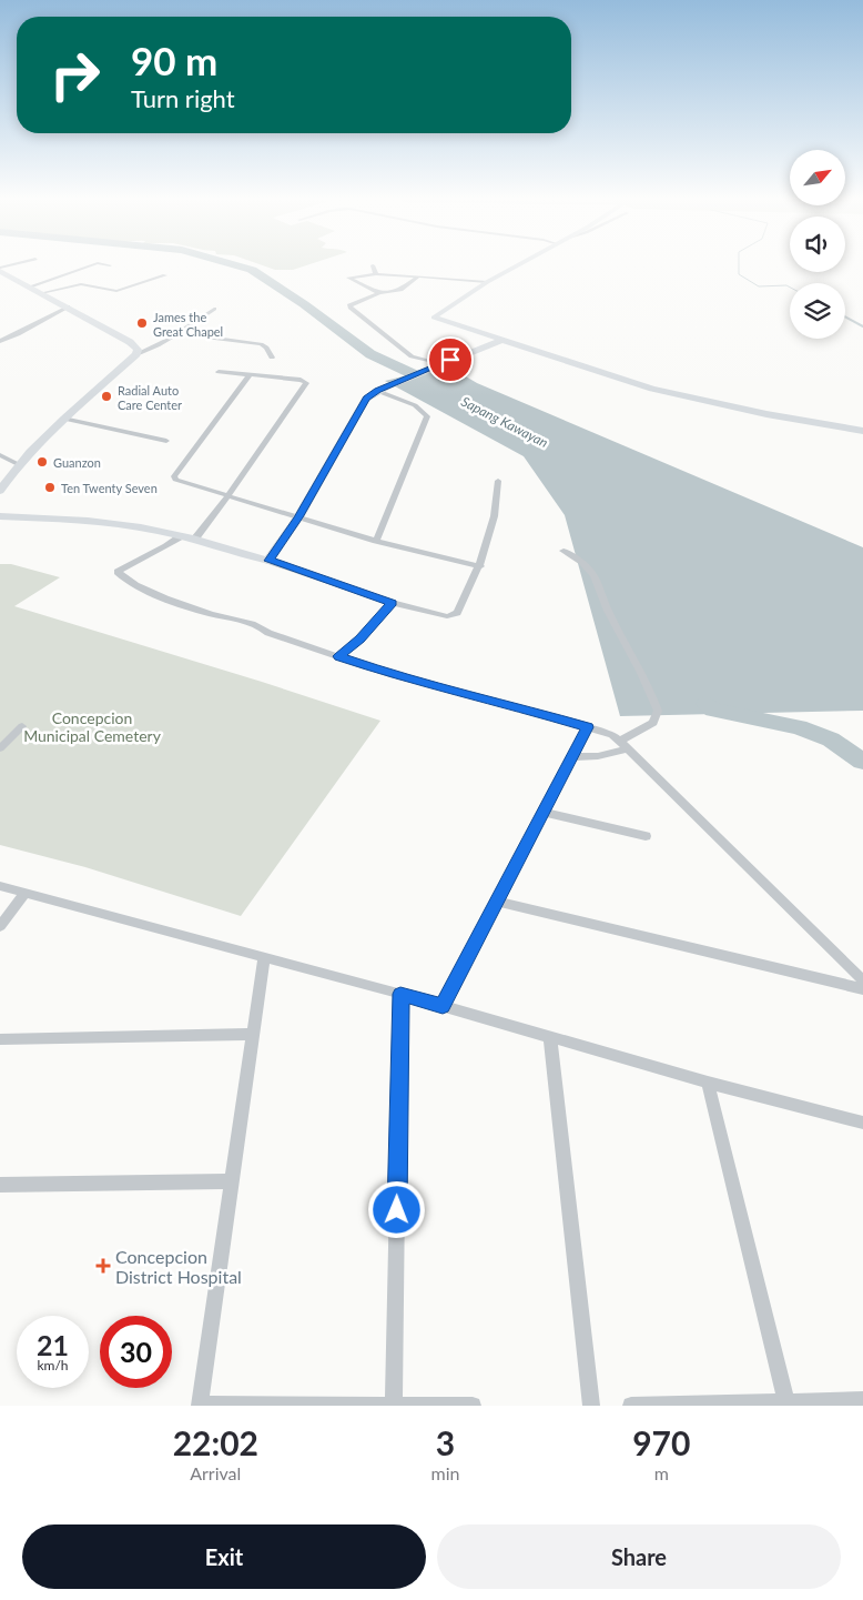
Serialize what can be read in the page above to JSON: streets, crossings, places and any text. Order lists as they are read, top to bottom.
{
  "water": ["Sapang Kawayan"],
  "parks": ["Concepcion Municipal Cemetery"],
  "places": {
    "other": [
      "James the Great Chapel",
      "Radial Auto Care Center",
      "Guanzon",
      "Ten Twenty Seven"
    ],
    "health": ["Concepcion District Hospital"]
  },
  "north": "top right",
  "page": {
    "turn": ["90 m", "Turn right"],
    "speed": "21 km/h",
    "limit": "30",
    "eta": [
      "22:02",
      "Arrival",
      "3",
      "min",
      "970",
      "m"
    ],
    "buttons": ["Exit", "Share"]
  }
}
